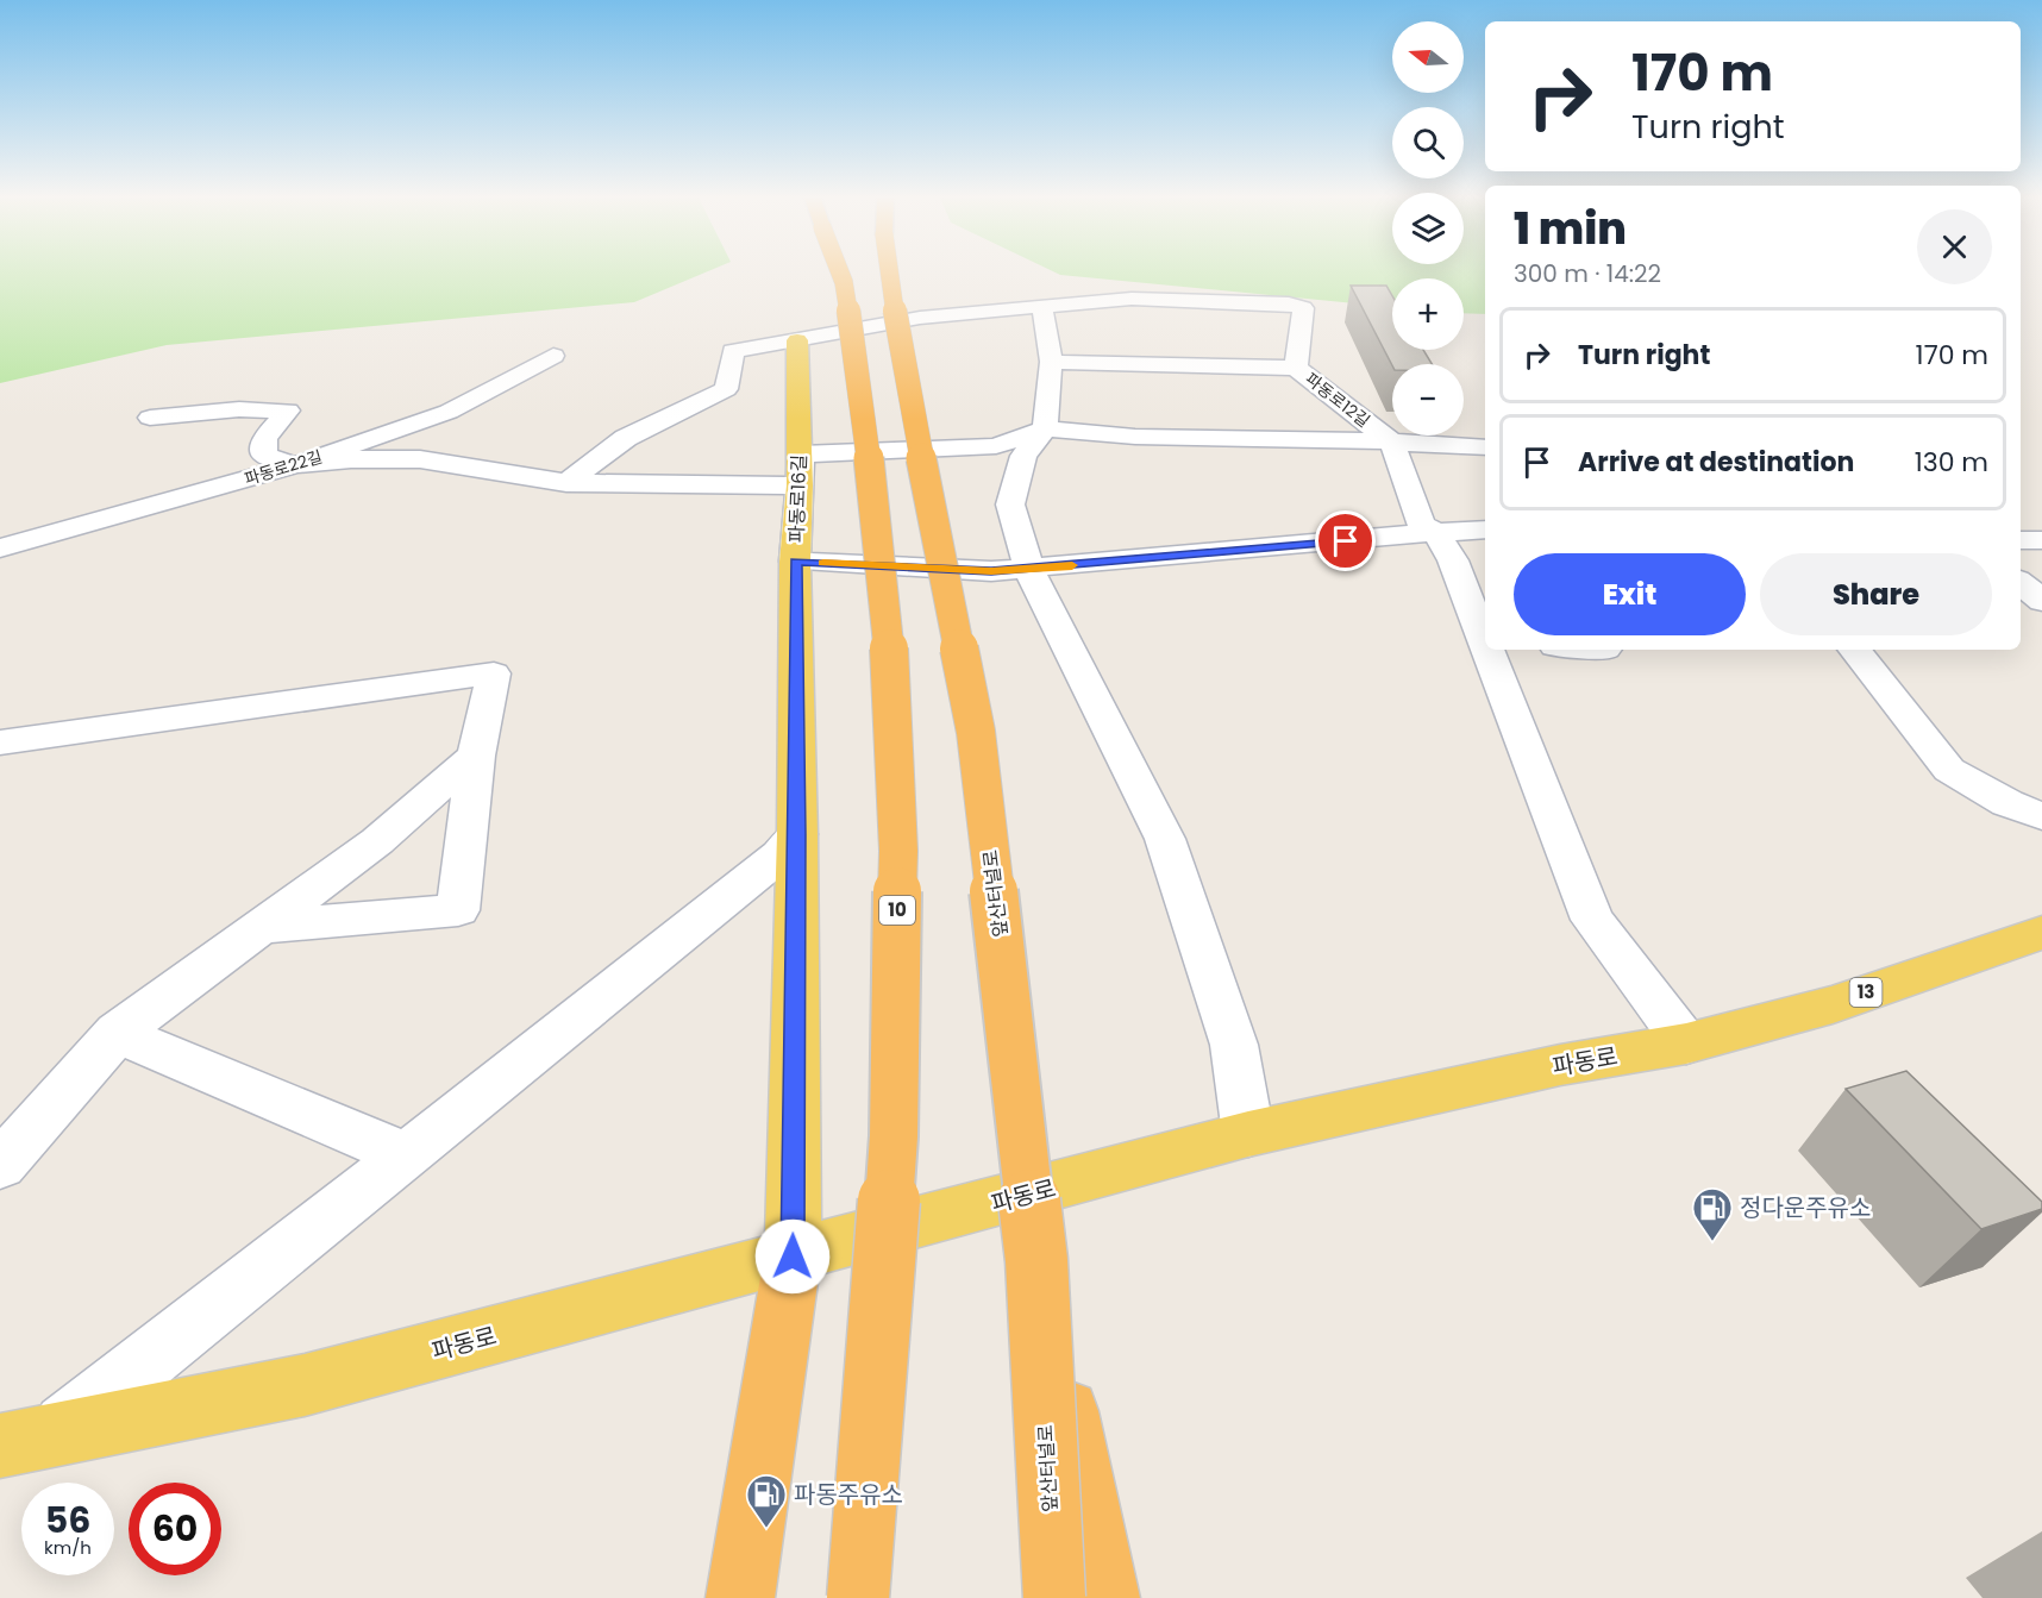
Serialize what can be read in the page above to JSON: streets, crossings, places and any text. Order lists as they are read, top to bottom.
{
  "streets": {
    "highway": ["앞산터널로", "10"],
    "main road": ["파동로16길", "13", "파동로"],
    "street": ["파동로12길", "파동로22길"]
  },
  "crossings": [
    ["파동로12길", "파동로16길"],
    ["파동로16길", "파동로"]
  ],
  "places": {
    "fuel station": ["정다운주유소", "파동주유소"]
  },
  "north": "left",
  "page": {
    "map_buttons": ["+", "−"],
    "turn": ["170 m", "Turn right"],
    "heading": ["1 min", "300 m · 14:22"],
    "list": [
      {
        "name": "Turn right",
        "value": "170 m"
      },
      {
        "name": "Arrive at destination",
        "value": "130 m"
      }
    ],
    "buttons": ["Exit", "Share"],
    "speed": "56 km/h",
    "limit": "60"
  }
}
